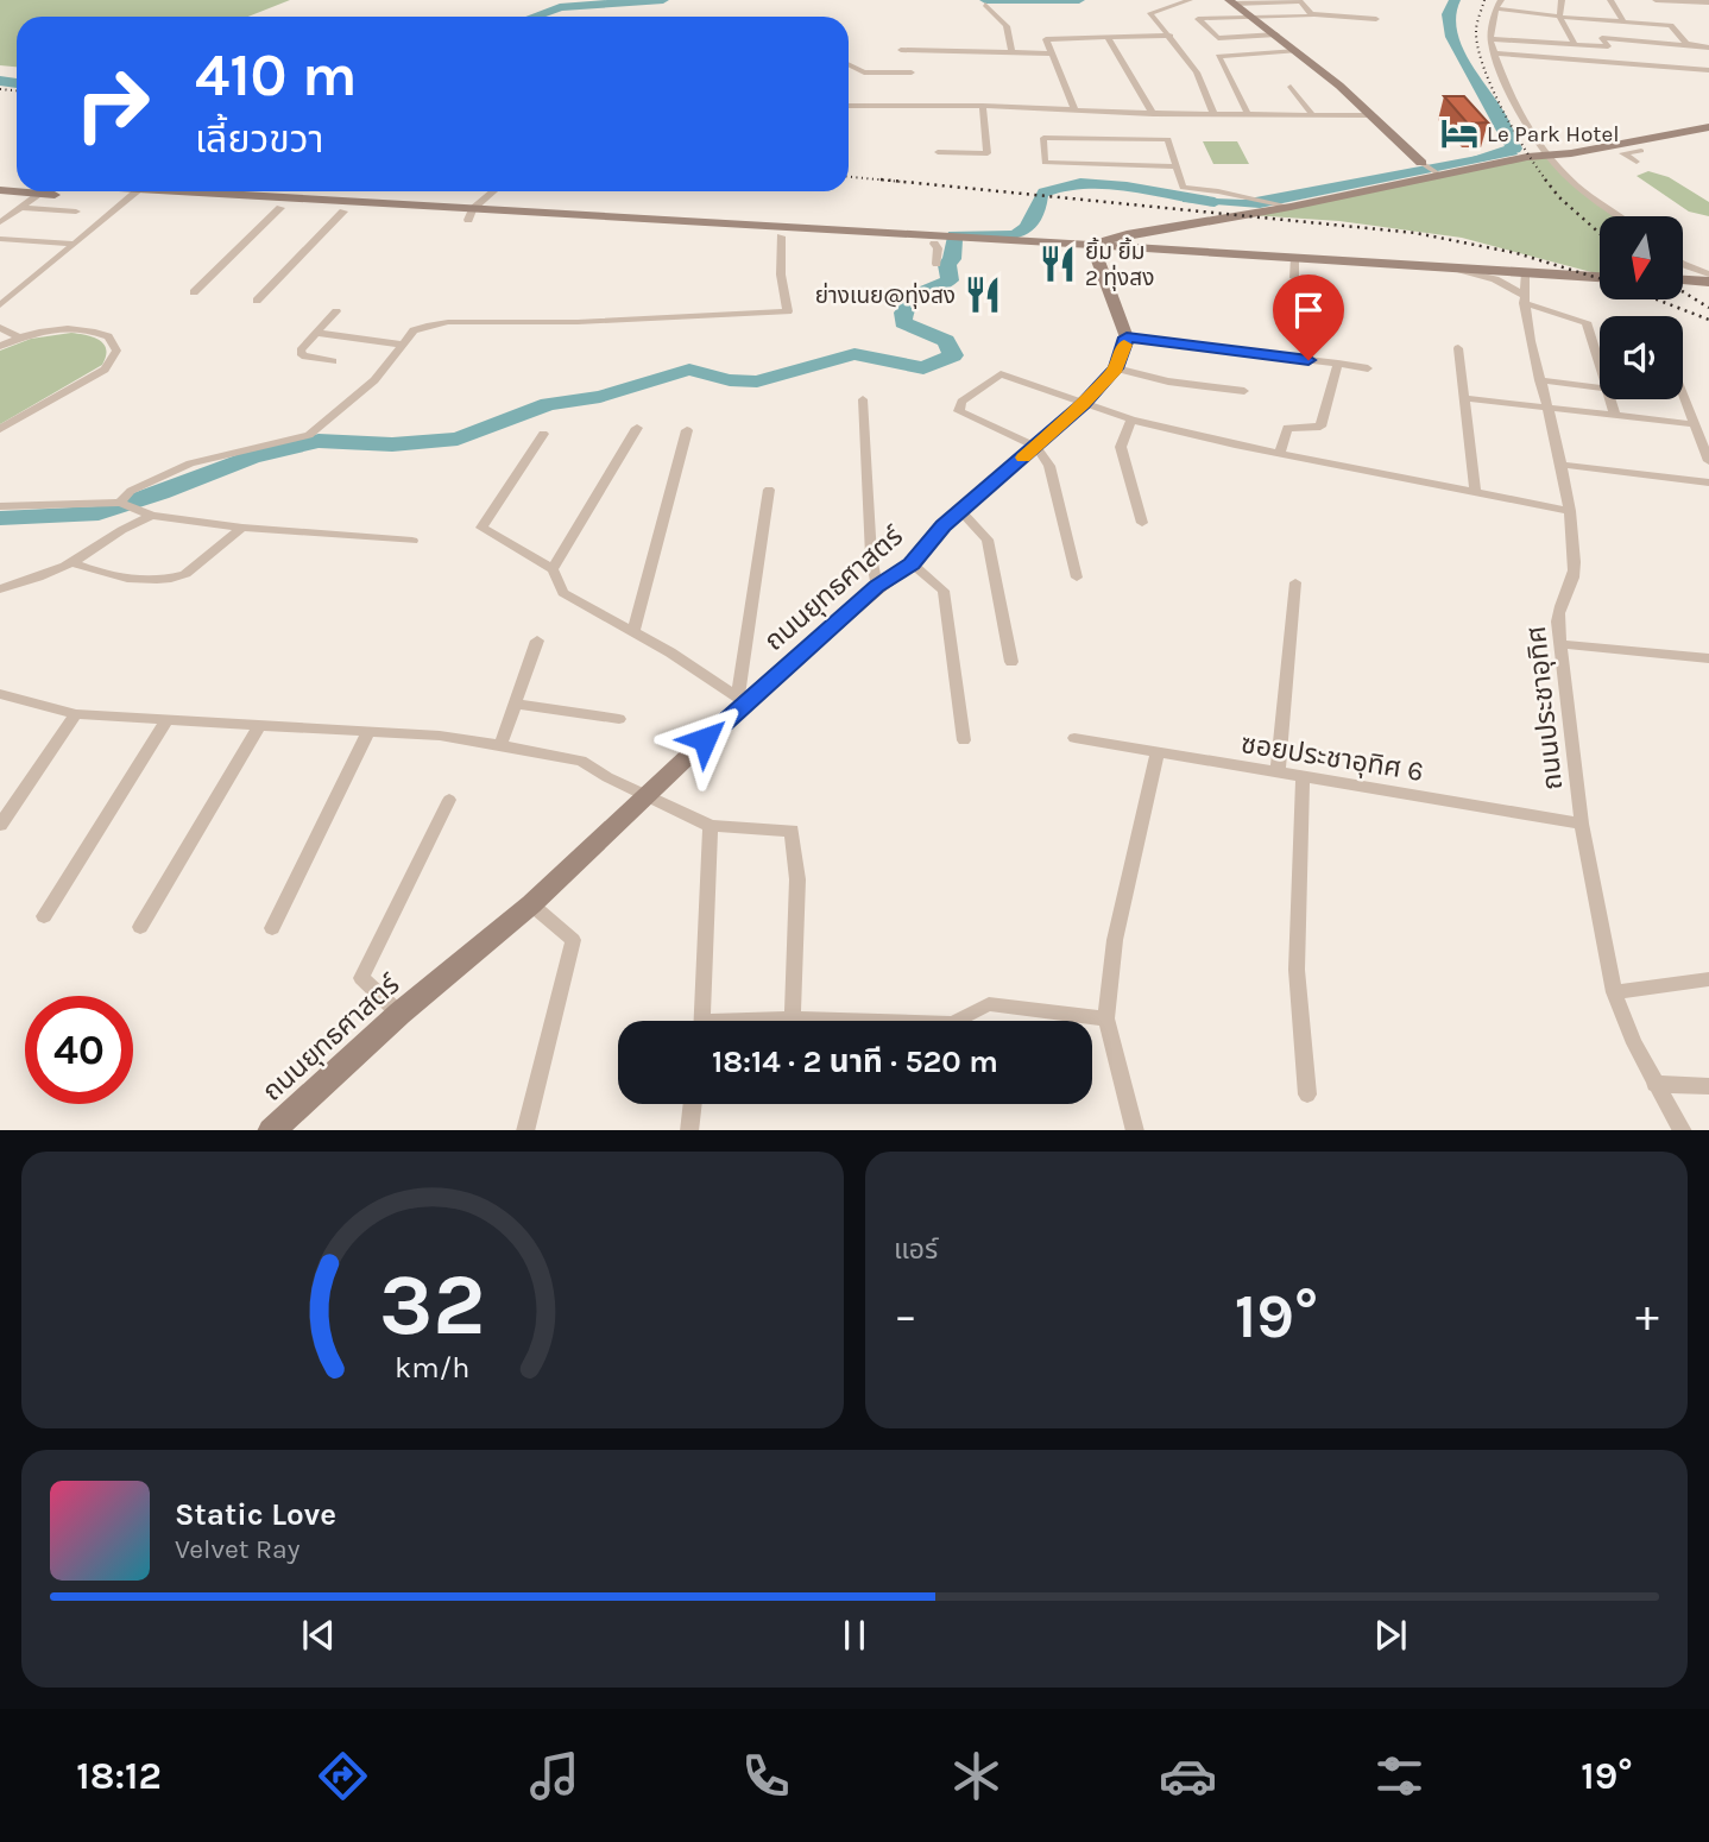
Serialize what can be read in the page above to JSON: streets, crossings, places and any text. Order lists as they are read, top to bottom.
{
  "streets": {
    "main road": ["ถนนยุทธศาสตร์"],
    "street": ["ถนนประชาอุทิศ", "ซอยประชาอุทิศ 6"]
  },
  "crossings": [
    ["ถนนประชาอุทิศ", "ซอยประชาอุทิศ 6"]
  ],
  "places": {
    "hotel": ["Le Park Hotel"],
    "restaurant": ["ยิ้ม ยิ้ม 2 ทุ่งสง", "ย่างเนย@ทุ่งสง"]
  },
  "north": "bottom",
  "page": {
    "turn": ["410 m", "เลี้ยวขวา"],
    "limit": "40",
    "trip": "18:14 · 2 นาที · 520 m",
    "tile": "แอร์",
    "heat": ["−", "19°", "+"],
    "song": ["Static Love", "Velvet Ray"],
    "tabs": ["18:12", "19°"],
    "gauge": ["32", "km/h"]
  }
}
